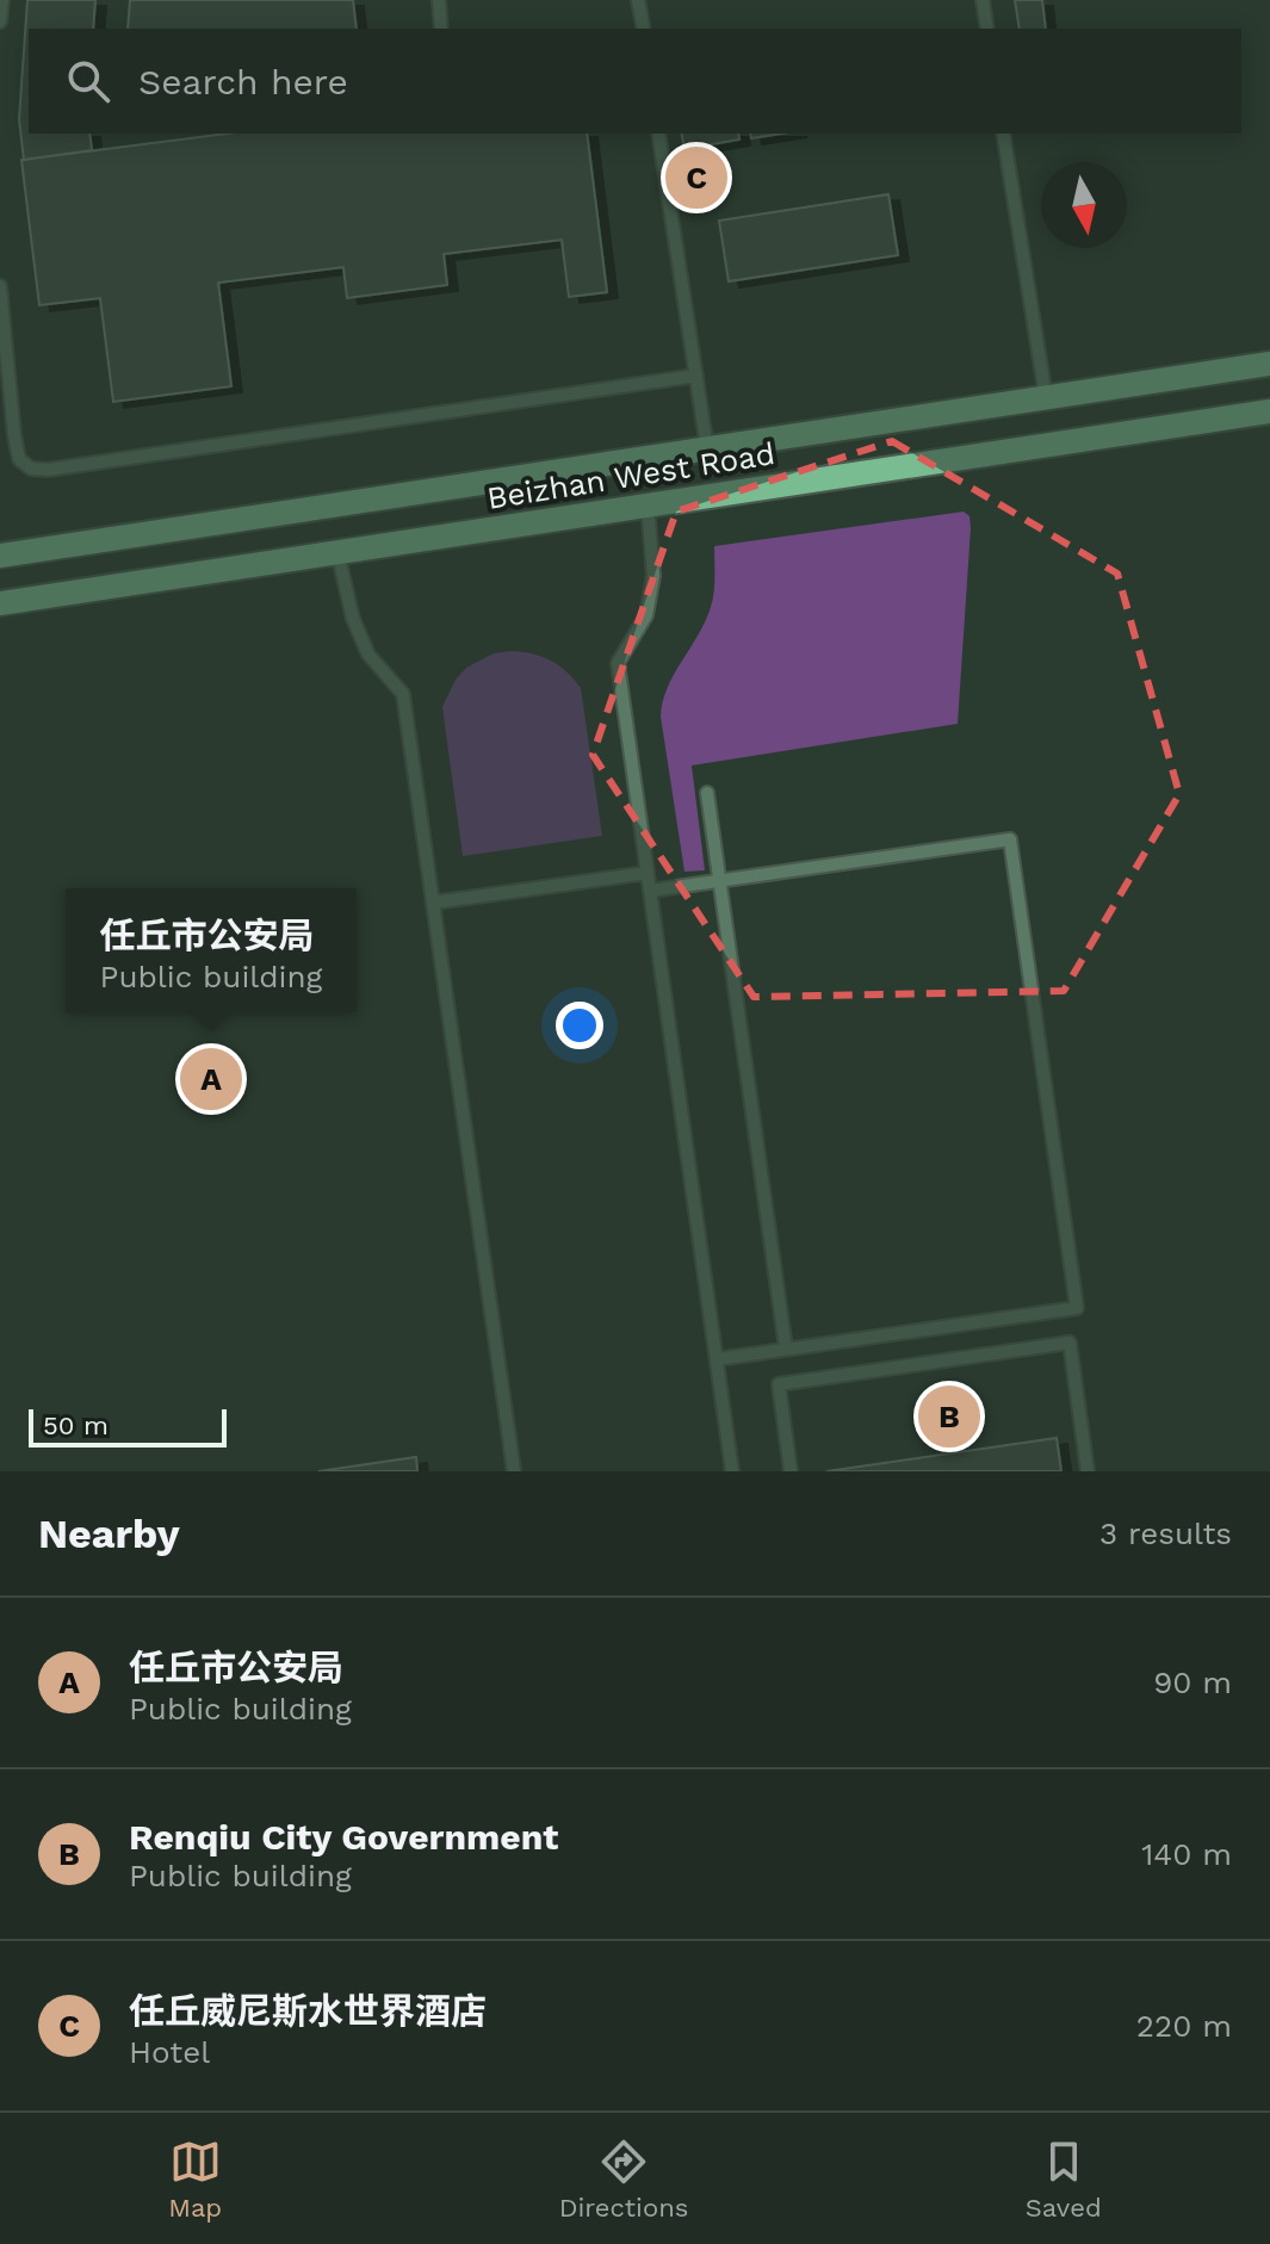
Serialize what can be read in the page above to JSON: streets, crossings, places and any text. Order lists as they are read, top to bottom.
{
  "streets": {
    "main road": ["Beizhan West Road"]
  },
  "scale_bar": "50 m",
  "north": "bottom",
  "page": {
    "search": "Search here",
    "pins": ["C", "A", "B"],
    "popup": ["任丘市公安局", "Public building"],
    "scale": "50 m",
    "heading": ["Nearby", "3 results"],
    "list": [
      {
        "mark": "A",
        "name": "任丘市公安局",
        "note": "Public building",
        "value": "90 m"
      },
      {
        "mark": "B",
        "name": "Renqiu City Government",
        "note": "Public building",
        "value": "140 m"
      },
      {
        "mark": "C",
        "name": "任丘威尼斯水世界酒店",
        "note": "Hotel",
        "value": "220 m"
      }
    ],
    "nav": ["Map", "Directions", "Saved"]
  }
}
